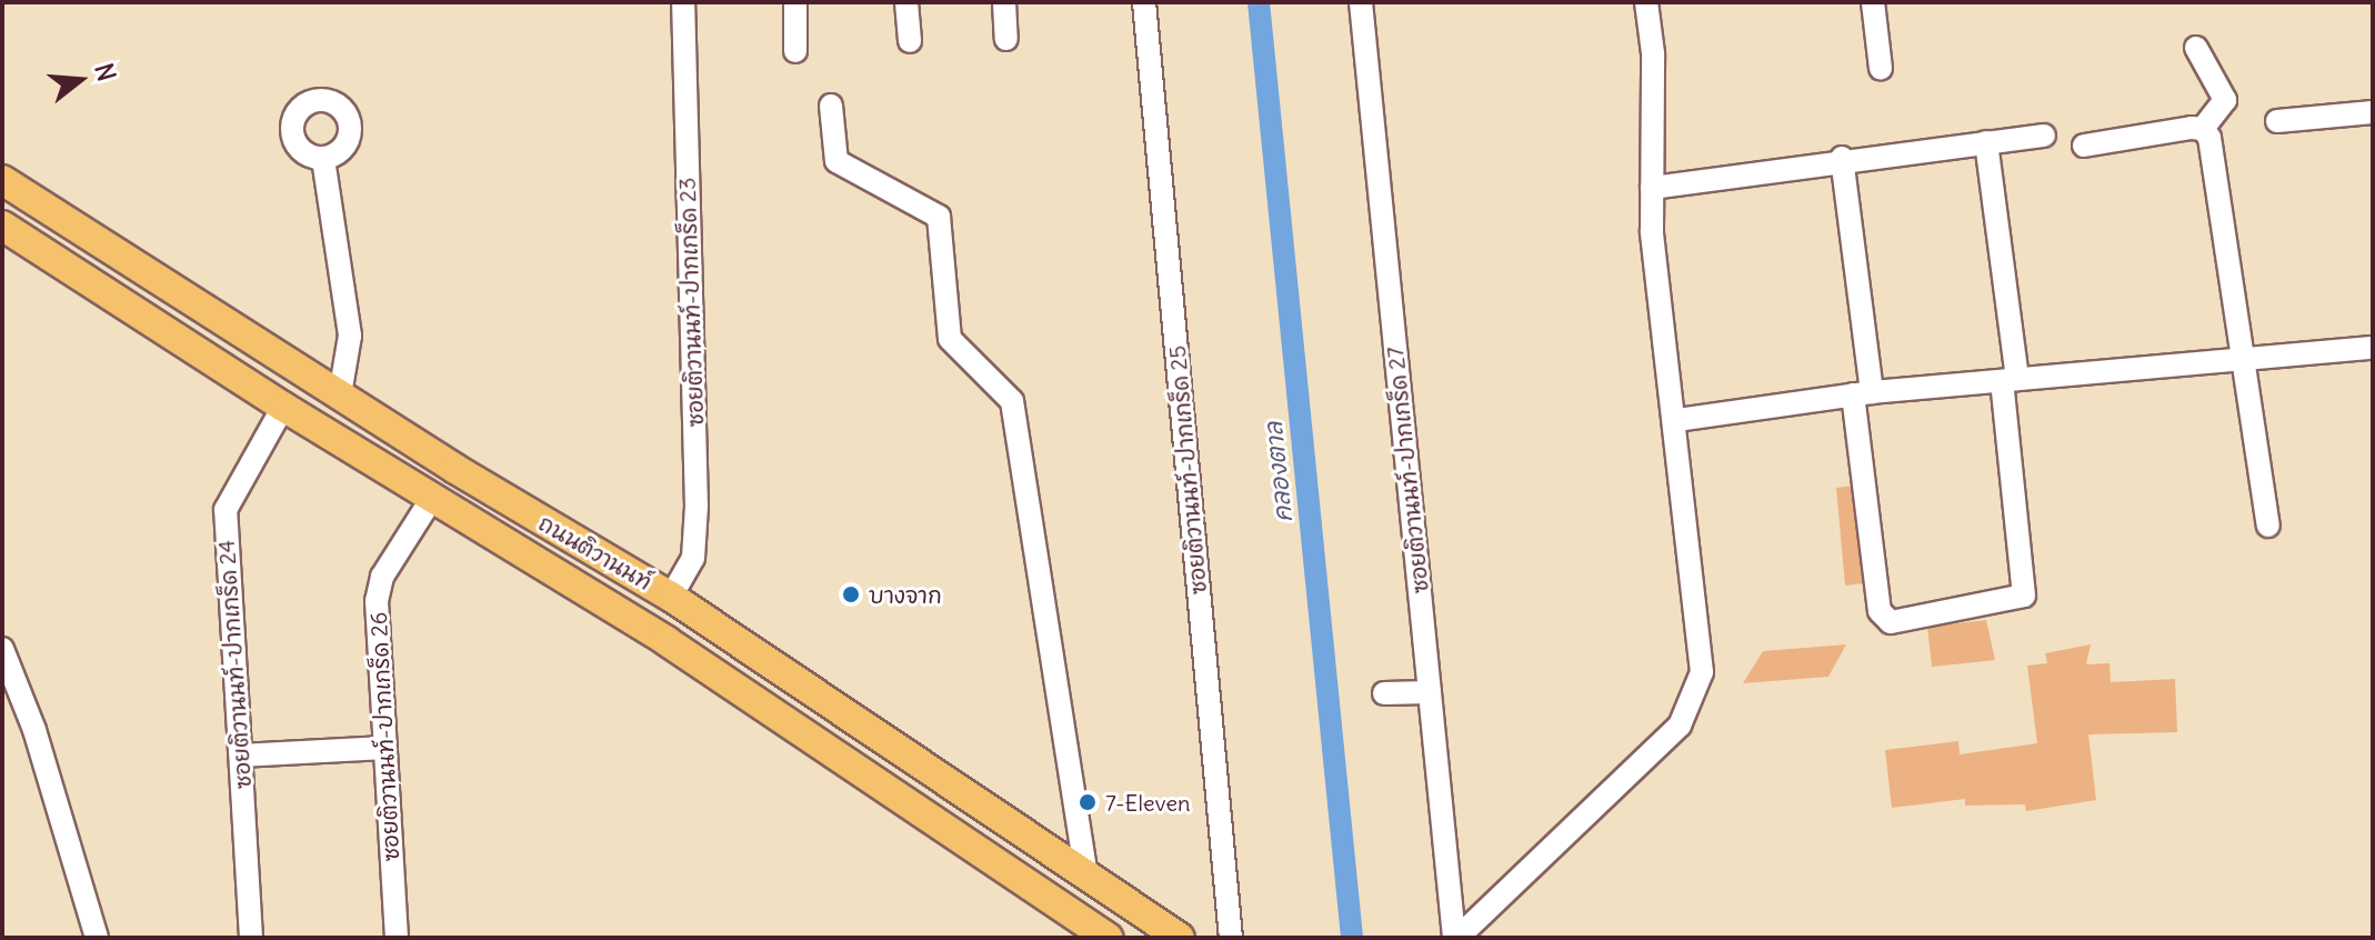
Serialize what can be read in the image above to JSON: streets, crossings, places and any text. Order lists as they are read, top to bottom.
{
  "streets": {
    "main road": ["ถนนติวานนท์"],
    "street": [
      "ซอยติวานนท์-ปากเกร็ด 23",
      "ซอยติวานนท์-ปากเกร็ด 25",
      "ซอยติวานนท์-ปากเกร็ด 27",
      "ซอยติวานนท์-ปากเกร็ด 24",
      "ซอยติวานนท์-ปากเกร็ด 26"
    ]
  },
  "crossings": [
    ["ซอยติวานนท์-ปากเกร็ด 23", "ถนนติวานนท์"],
    ["ถนนติวานนท์", "ซอยติวานนท์-ปากเกร็ด 24"],
    ["ถนนติวานนท์", "ซอยติวานนท์-ปากเกร็ด 26"]
  ],
  "water": ["คลองตาล"],
  "places": ["บางจาก", "7-Eleven"],
  "north": "right"
}
